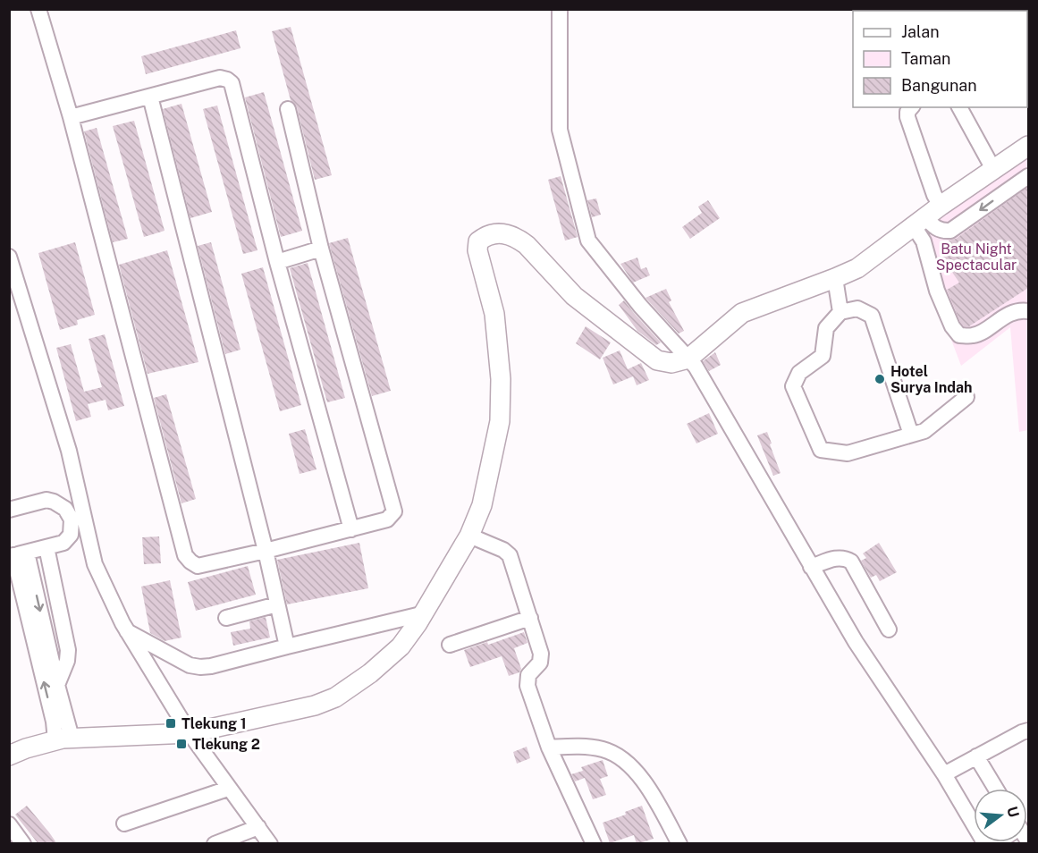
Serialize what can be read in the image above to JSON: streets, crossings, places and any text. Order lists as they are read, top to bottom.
{
  "parks": ["Batu Night Spectacular"],
  "places": {
    "other": ["Hotel Surya Indah"],
    "transit": ["Tlekung 1", "Tlekung 2"]
  },
  "legend": ["Jalan", "Taman", "Bangunan"],
  "north": "right"
}
